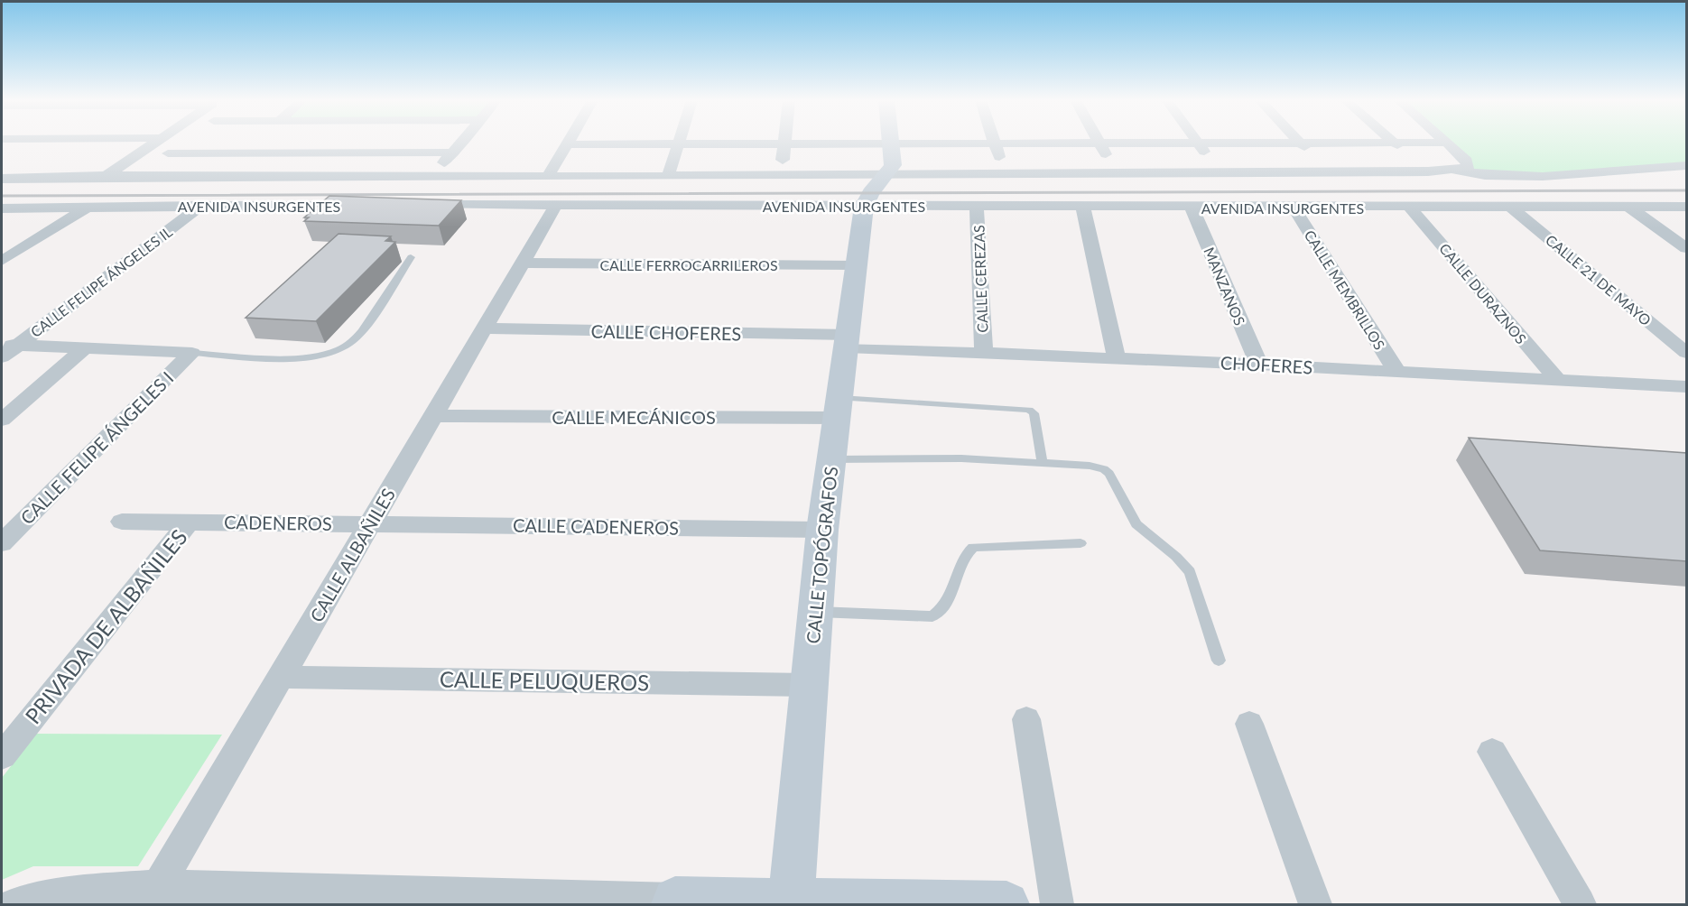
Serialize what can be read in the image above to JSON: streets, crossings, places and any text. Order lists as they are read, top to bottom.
{
  "streets": {
    "street": [
      "AVENIDA INSURGENTES",
      "CALLE FERROCARRILEROS",
      "CALLE CEREZAS",
      "CALLE 21 DE MAYO",
      "CALLE FELIPE ÁNGELES IL",
      "MANZANOS",
      "CALLE MEMBRILLOS",
      "CALLE DURAZNOS",
      "CALLE CHOFERES",
      "CHOFERES",
      "CALLE MECÁNICOS",
      "CALLE FELIPE ÁNGELES I",
      "CADENEROS",
      "CALLE CADENEROS",
      "CALLE ALBAÑILES",
      "CALLE TOPÓGRAFOS",
      "PRIVADA DE ALBAÑILES",
      "CALLE PELUQUEROS"
    ]
  },
  "crossings": [
    ["AVENIDA INSURGENTES", "CALLE CEREZAS"],
    ["AVENIDA INSURGENTES", "CALLE 21 DE MAYO"],
    ["AVENIDA INSURGENTES", "CALLE FELIPE ÁNGELES IL"],
    ["AVENIDA INSURGENTES", "MANZANOS"],
    ["AVENIDA INSURGENTES", "CALLE MEMBRILLOS"],
    ["AVENIDA INSURGENTES", "CALLE DURAZNOS"],
    ["AVENIDA INSURGENTES", "CALLE ALBAÑILES"],
    ["AVENIDA INSURGENTES", "CALLE TOPÓGRAFOS"],
    ["CALLE FERROCARRILEROS", "CALLE ALBAÑILES"],
    ["CALLE FERROCARRILEROS", "CALLE TOPÓGRAFOS"],
    ["CALLE CEREZAS", "CHOFERES"],
    ["MANZANOS", "CHOFERES"],
    ["CALLE MEMBRILLOS", "CHOFERES"],
    ["CALLE DURAZNOS", "CHOFERES"],
    ["CALLE CHOFERES", "CHOFERES"],
    ["CALLE CHOFERES", "CALLE ALBAÑILES"],
    ["CALLE CHOFERES", "CALLE TOPÓGRAFOS"],
    ["CHOFERES", "CALLE TOPÓGRAFOS"],
    ["CALLE MECÁNICOS", "CALLE ALBAÑILES"],
    ["CALLE MECÁNICOS", "CALLE TOPÓGRAFOS"],
    ["CADENEROS", "CALLE CADENEROS"],
    ["CADENEROS", "CALLE ALBAÑILES"],
    ["CADENEROS", "PRIVADA DE ALBAÑILES"],
    ["CALLE CADENEROS", "CALLE ALBAÑILES"],
    ["CALLE CADENEROS", "CALLE TOPÓGRAFOS"],
    ["CALLE ALBAÑILES", "CALLE PELUQUEROS"],
    ["CALLE TOPÓGRAFOS", "CALLE PELUQUEROS"]
  ]
}
